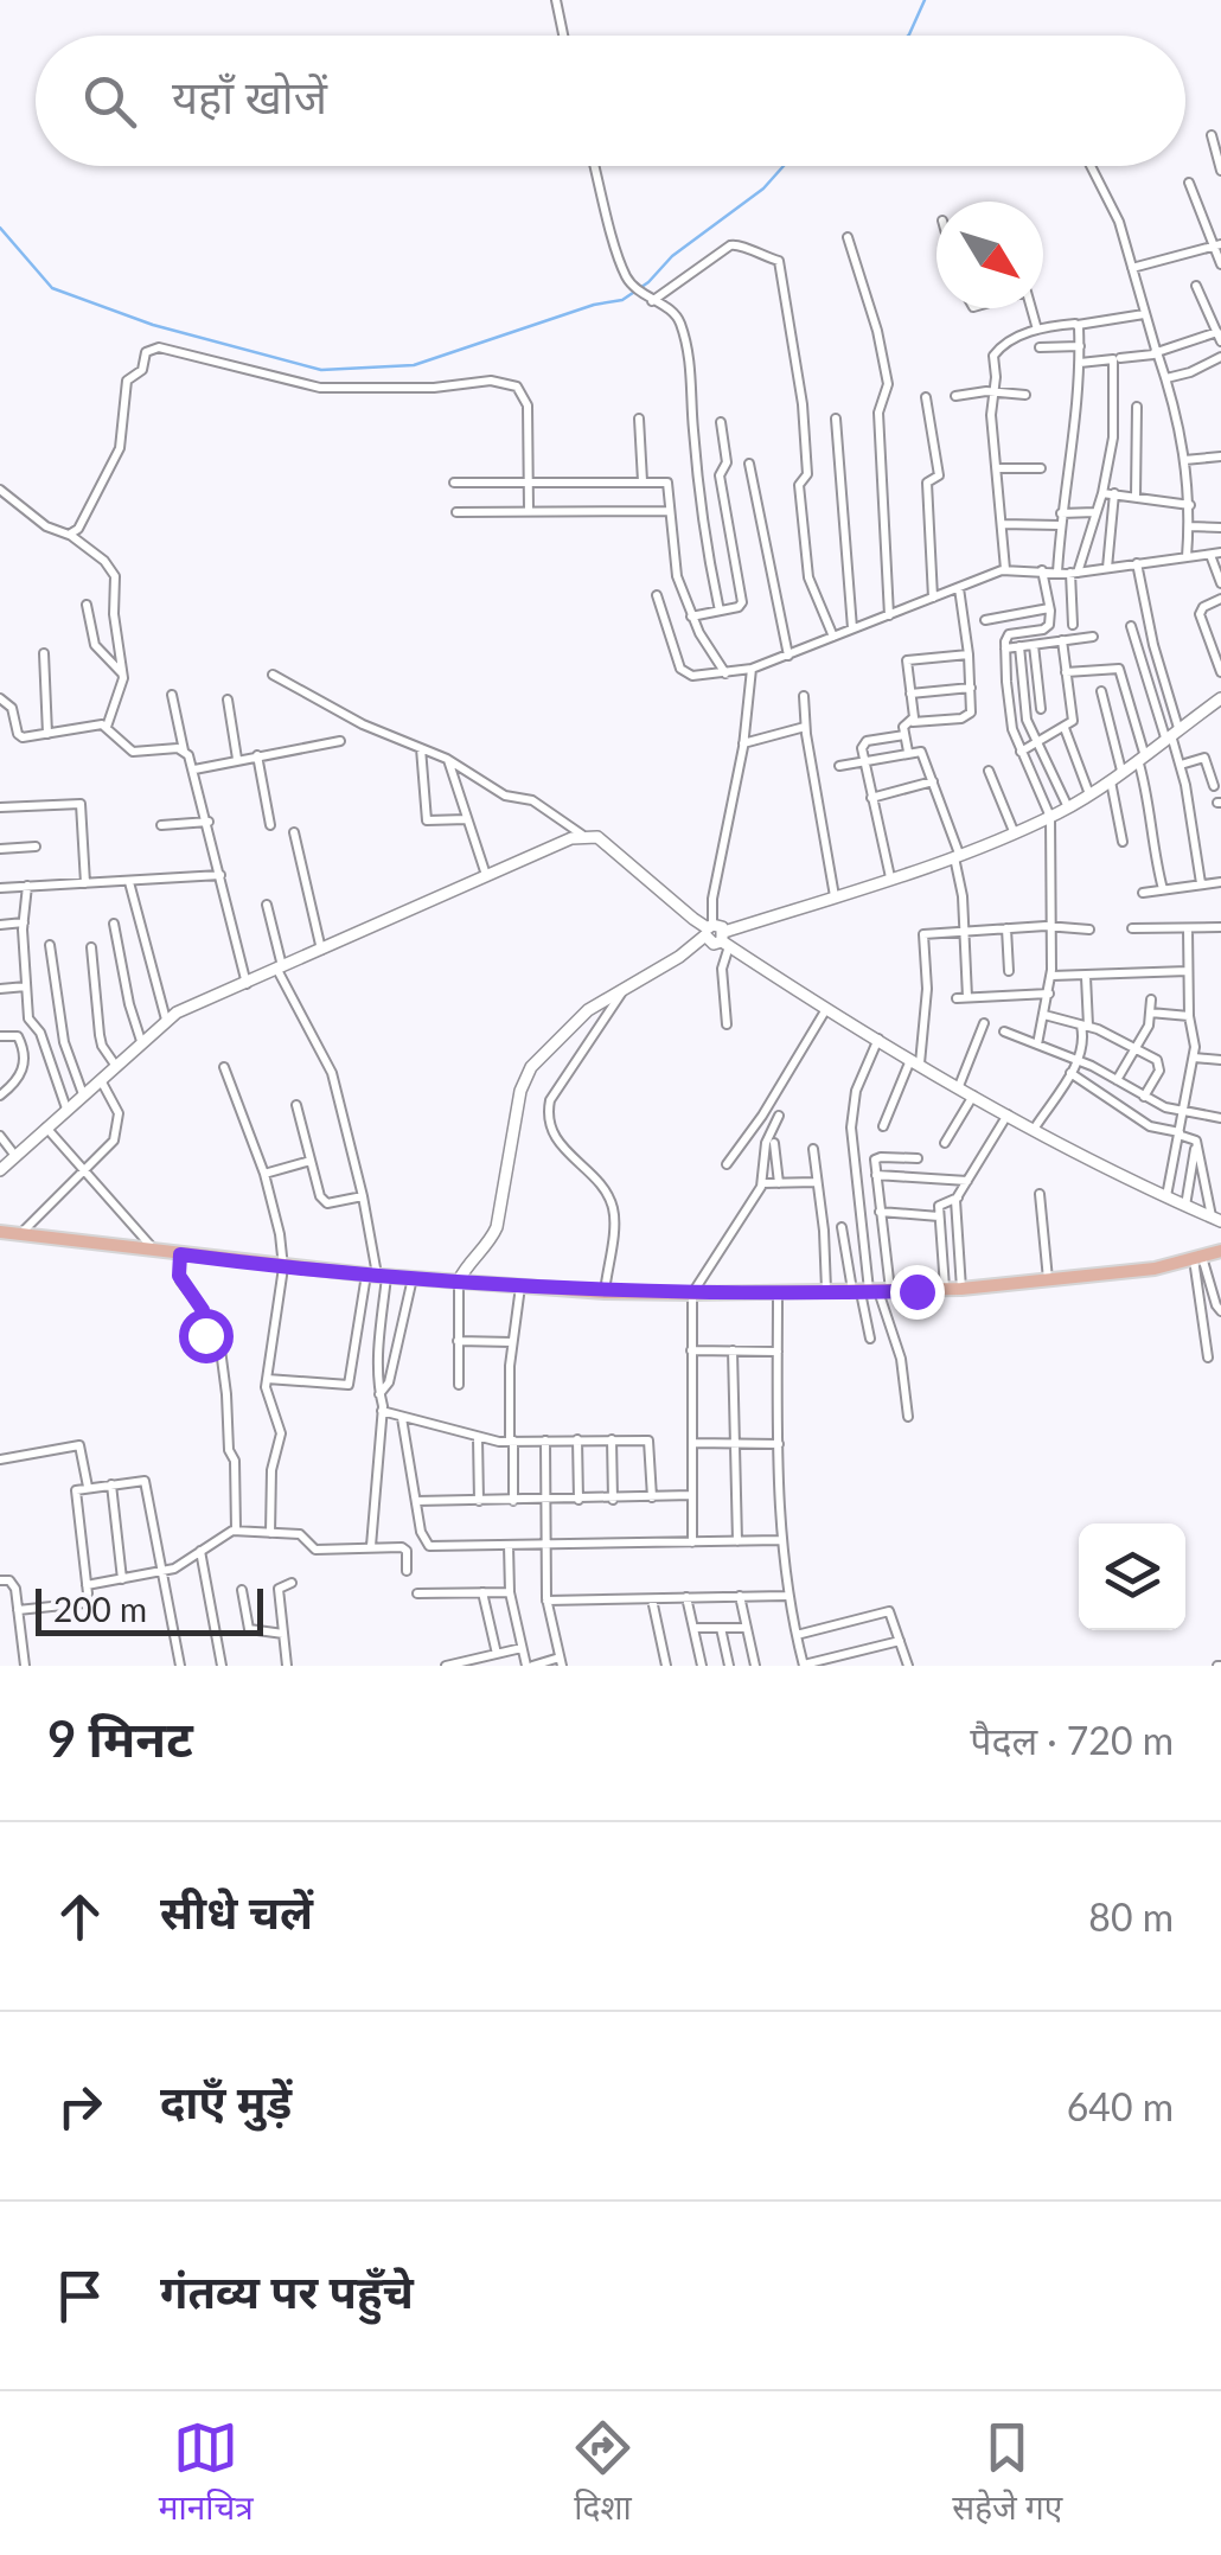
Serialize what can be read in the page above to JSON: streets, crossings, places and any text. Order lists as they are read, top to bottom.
{
  "scale_bar": "200 m",
  "north": "bottom right",
  "page": {
    "search": "यहाँ खोजें",
    "scale": "200 m",
    "heading": ["9 मिनट", "पैदल · 720 m"],
    "list": [
      ["सीधे चलें", "80 m"],
      ["दाएँ मुड़ें", "640 m"],
      "गंतव्य पर पहुँचे"
    ],
    "nav": ["मानचित्र", "दिशा", "सहेजे गए"]
  }
}
